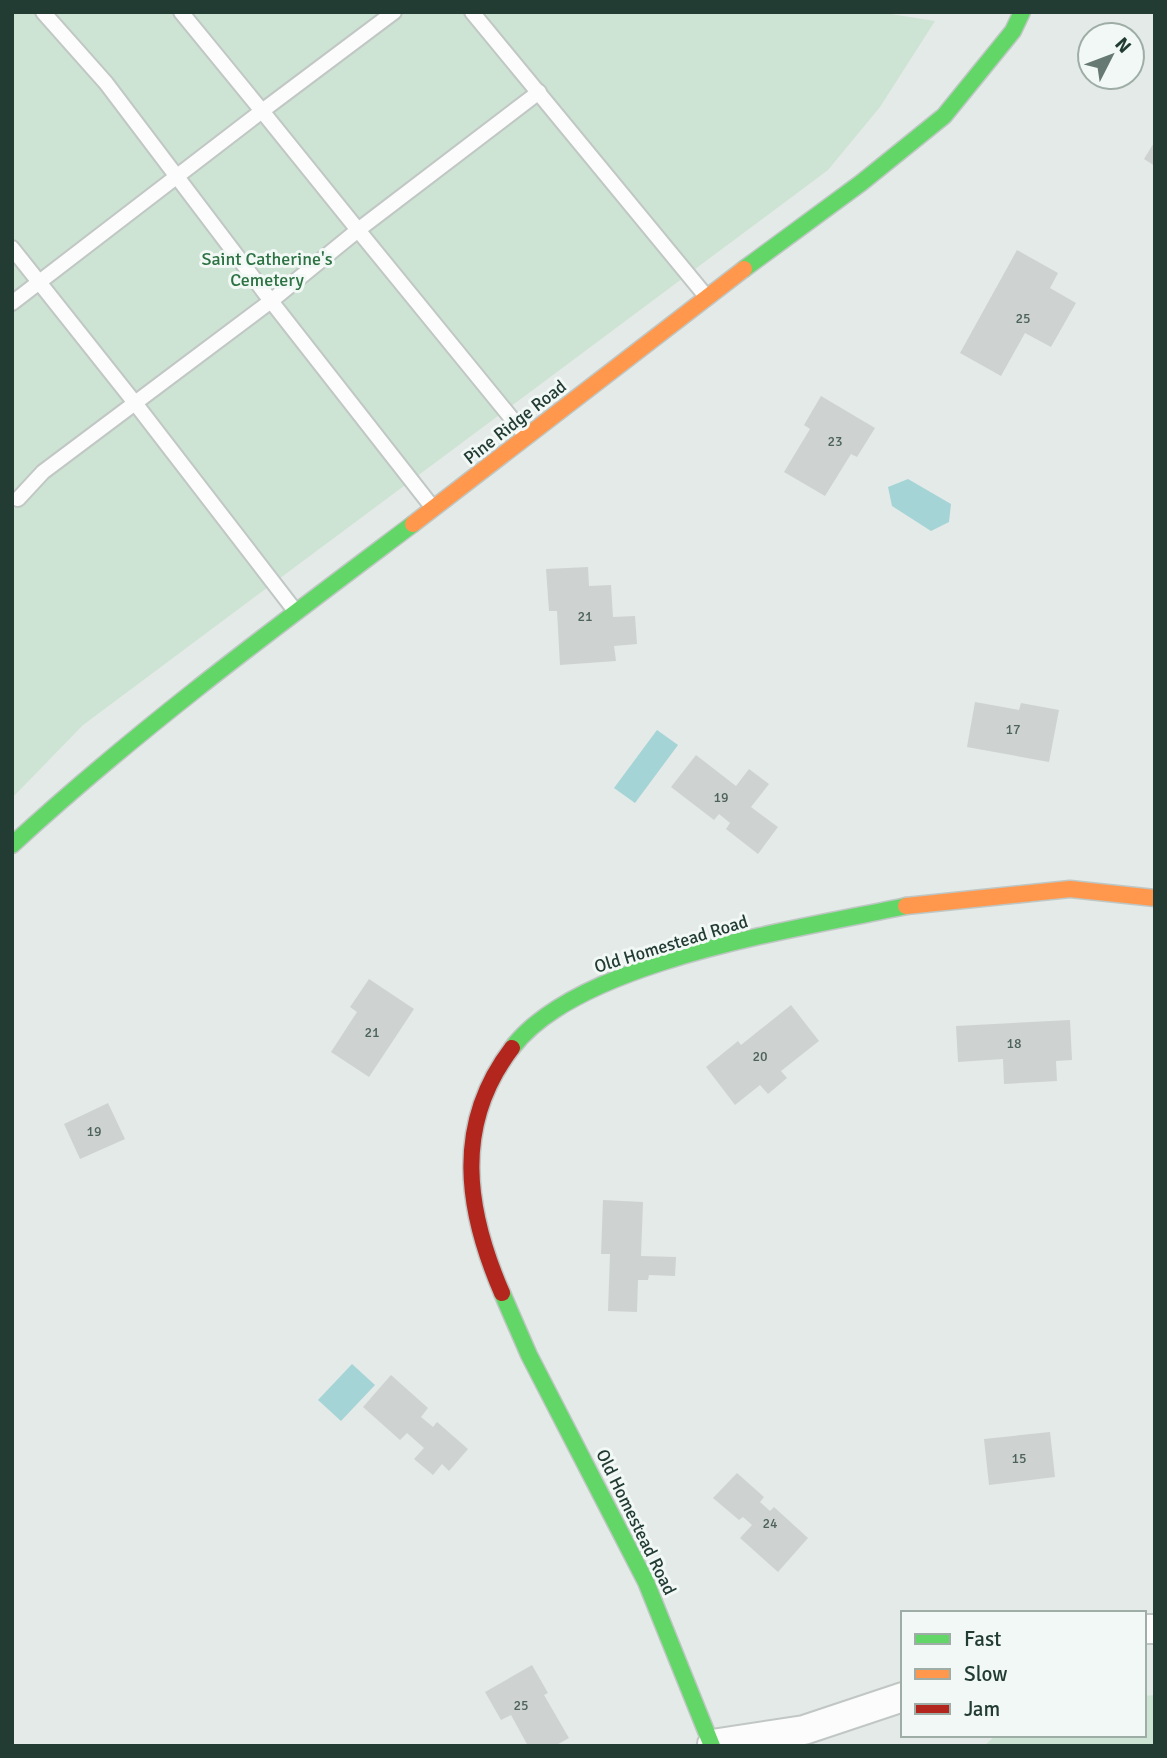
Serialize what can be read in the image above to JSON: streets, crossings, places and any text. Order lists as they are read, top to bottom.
{
  "streets": {
    "street": ["Pine Ridge Road", "Old Homestead Road"]
  },
  "parks": ["Saint Catherine's Cemetery"],
  "house_numbers": [
    "25",
    "23",
    "21",
    "17",
    "19",
    "21",
    "18",
    "20",
    "19",
    "15",
    "24",
    "25"
  ],
  "legend": ["Fast", "Slow", "Jam"],
  "north": "top right"
}
